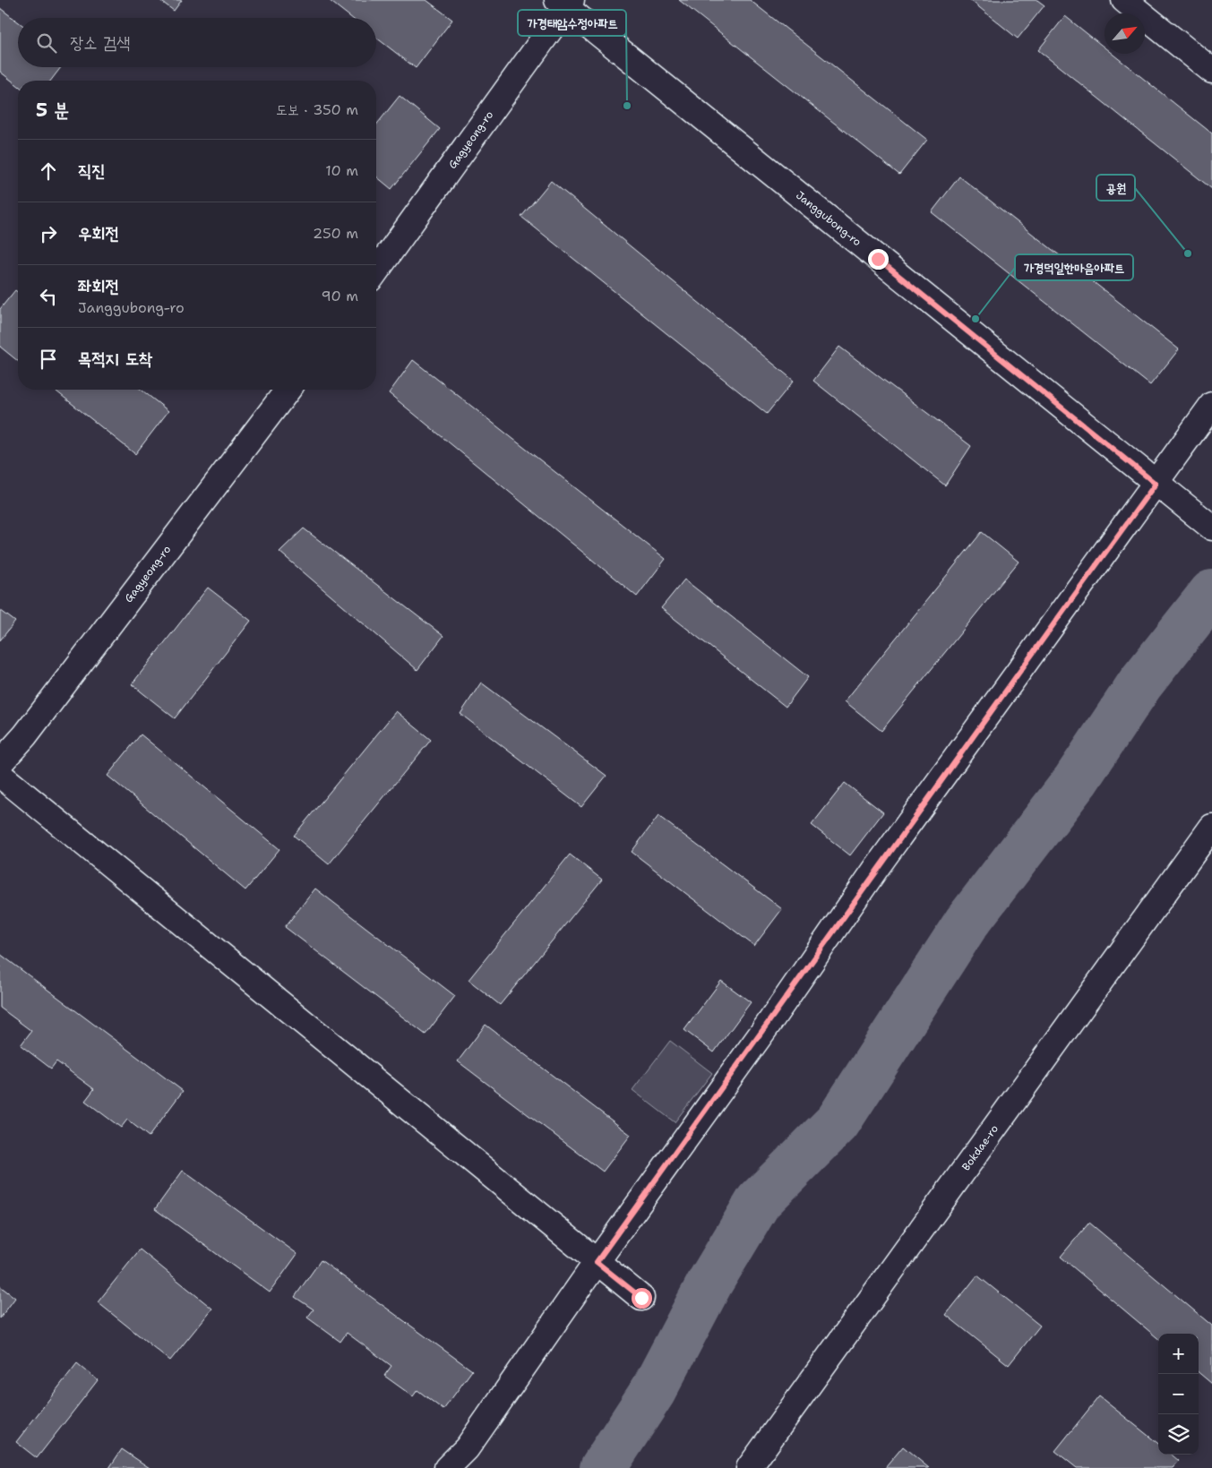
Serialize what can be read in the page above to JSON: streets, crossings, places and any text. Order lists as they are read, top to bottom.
{
  "streets": {
    "street": ["Gagyeong-ro", "Janggubong-ro", "Bokdae-ro"]
  },
  "crossings": [
    ["Gagyeong-ro", "Janggubong-ro"]
  ],
  "places": ["가경태암수정아파트", "공원", "가경덕일한마음아파트"],
  "north": "top right",
  "page": {
    "search": "장소 검색",
    "heading": ["5 분", "도보 · 350 m"],
    "list": [
      ["직진", "10 m"],
      ["우회전", "250 m"],
      ["좌회전", "Janggubong-ro", "90 m"],
      "목적지 도착"
    ],
    "map_buttons": ["+", "−"]
  }
}
